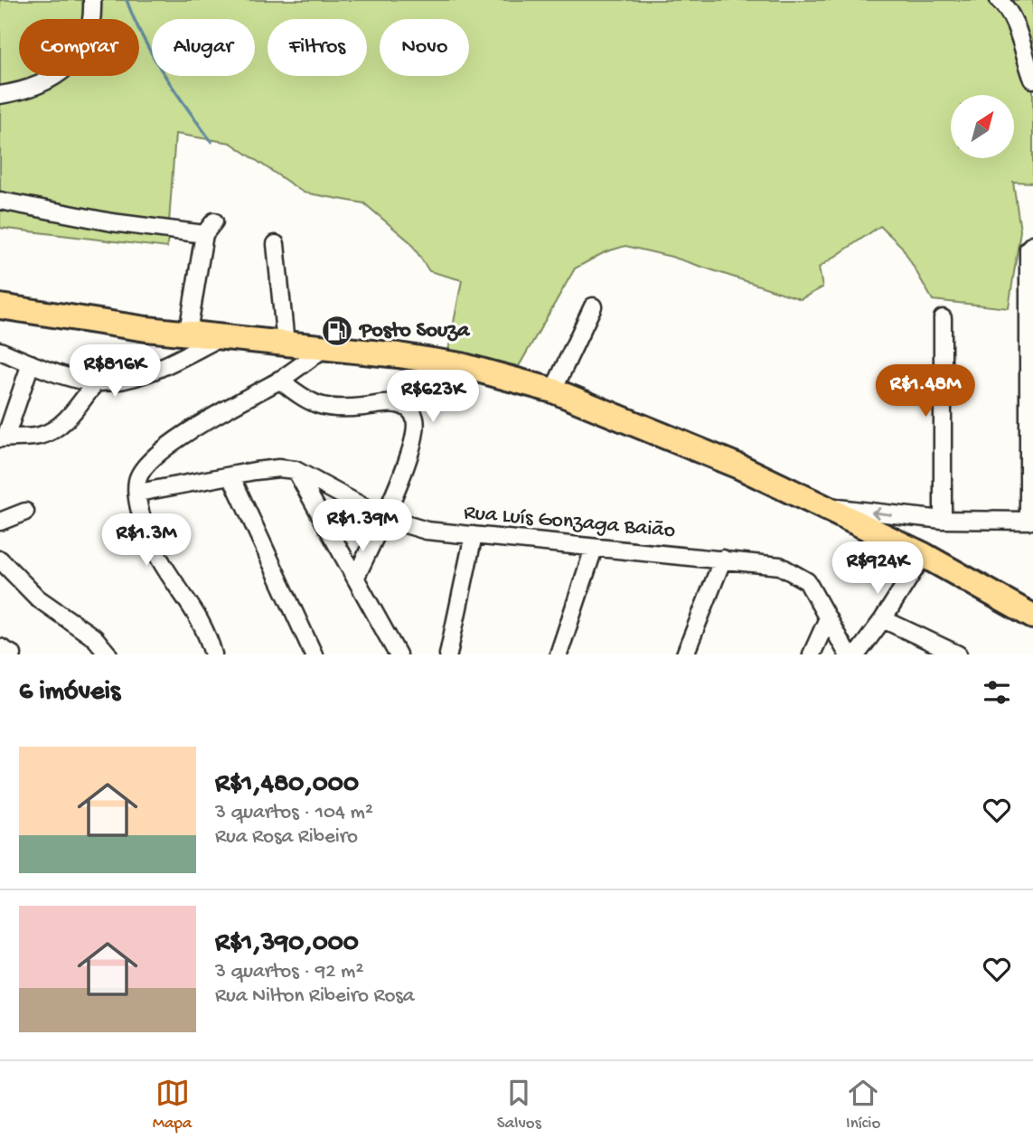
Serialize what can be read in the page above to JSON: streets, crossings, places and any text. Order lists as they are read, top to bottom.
{
  "streets": {
    "street": ["Rua Luís Gonzaga Baião"]
  },
  "places": {
    "fuel station": ["Posto Souza"]
  },
  "north": "top right",
  "page": {
    "chip": [
      "Comprar",
      "Alugar",
      "Filtros",
      "Novo"
    ],
    "price": [
      "R$816K",
      "R$1.48M",
      "R$623K",
      "R$1.39M",
      "R$1.3M",
      "R$924K"
    ],
    "heading": "6 imóveis",
    "list": [
      {
        "name": "R$1,480,000",
        "note": "3 quartos · 104 m² · Rua Rosa Ribeiro"
      },
      {
        "name": "R$1,390,000",
        "note": "3 quartos · 92 m² · Rua Nilton Ribeiro Rosa"
      }
    ],
    "tabs": ["Mapa", "Salvos", "Início"]
  }
}
